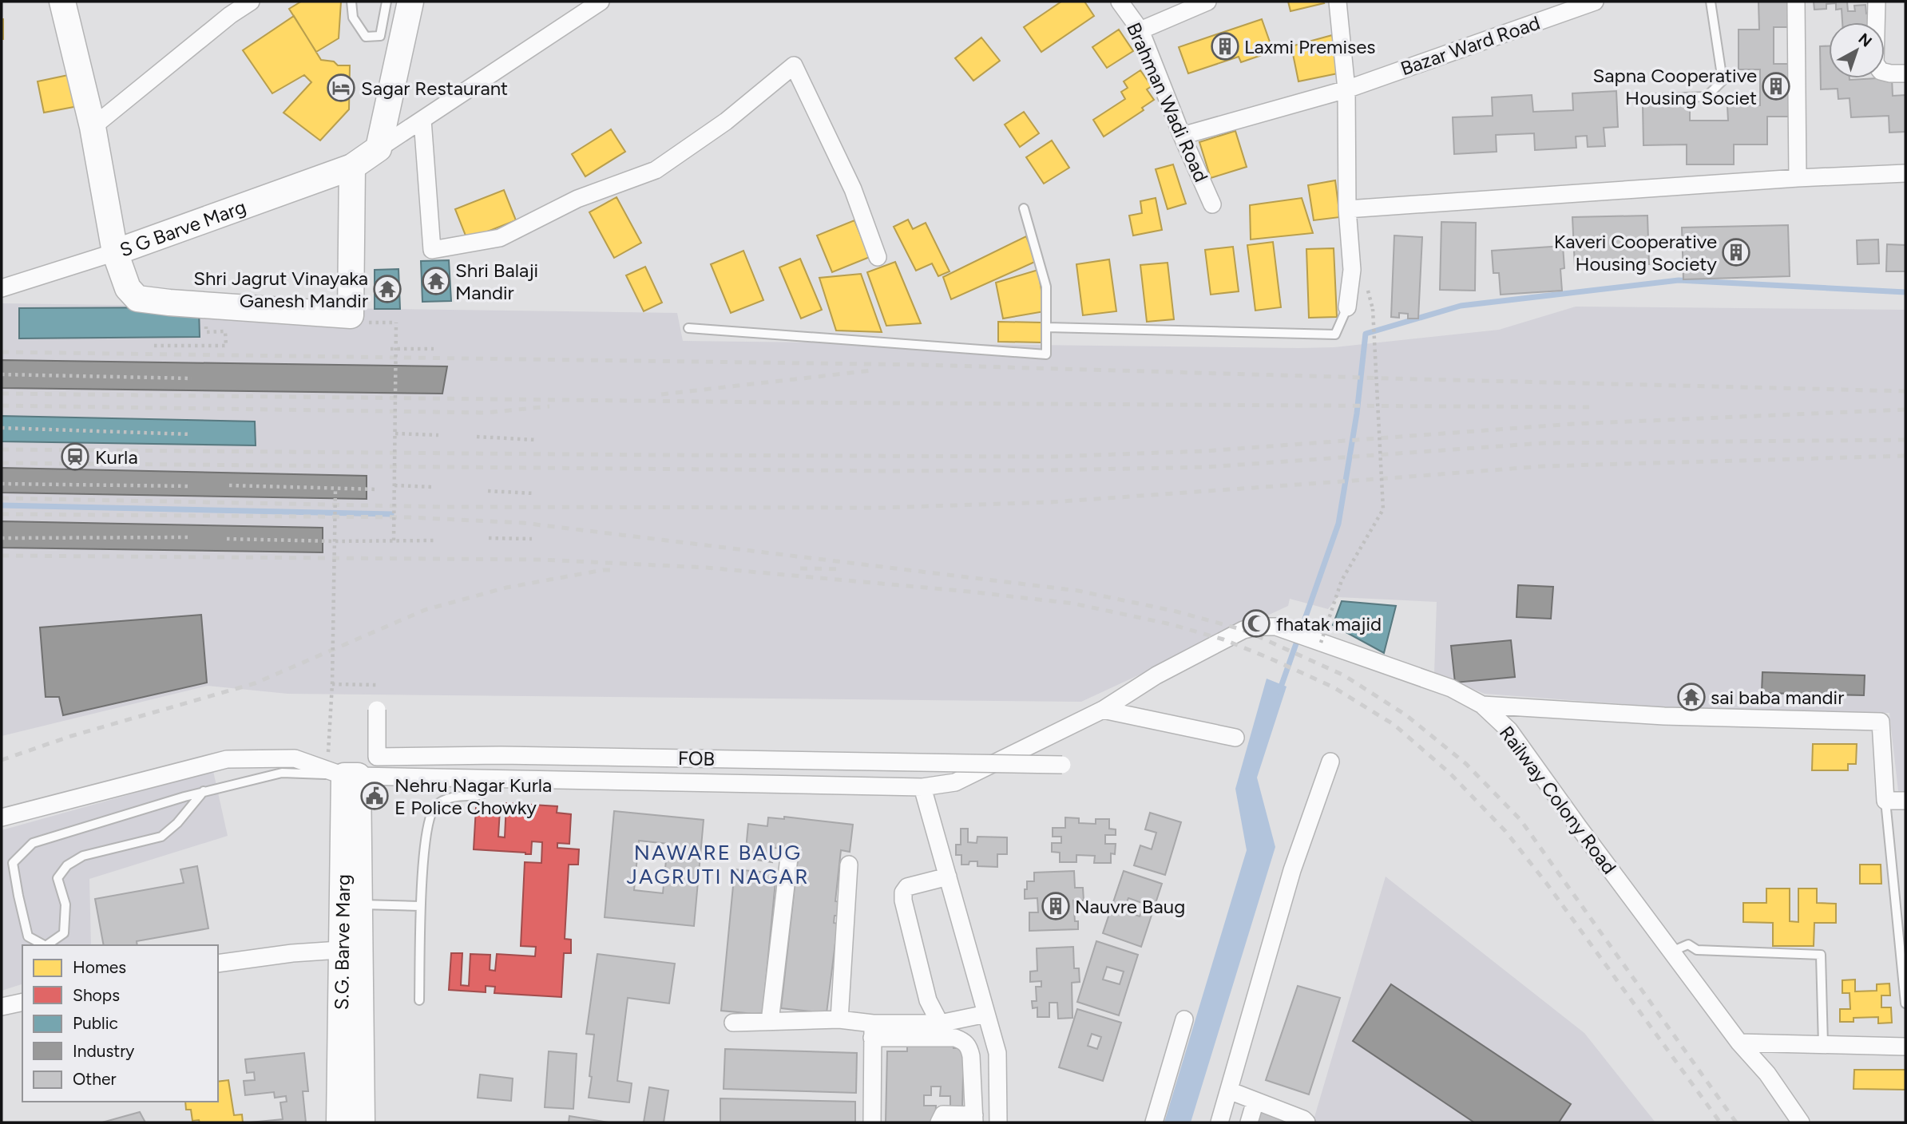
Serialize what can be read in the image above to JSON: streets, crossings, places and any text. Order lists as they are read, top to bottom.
{
  "streets": {
    "street": [
      "Bazar Ward Road",
      "Brahman Wadi Road",
      "S G Barve Marg",
      "FOB",
      "Railway Colony Road",
      "S.G. Barve Marg"
    ]
  },
  "crossings": [
    ["Bazar Ward Road", "Brahman Wadi Road"],
    ["Railway Colony Road", "S.G. Barve Marg"]
  ],
  "districts": ["NAWARE BAUG JAGRUTI NAGAR"],
  "places": {
    "building": [
      "Laxmi Premises",
      "Sapna Cooperative Housing Societ",
      "Kaveri Cooperative Housing Society",
      "Nauvre Baug"
    ],
    "hotel": ["Sagar Restaurant"],
    "temple": ["Shri Balaji Mandir", "Shri Jagrut Vinayaka Ganesh Mandir", "sai baba mandir"],
    "station": ["Kurla"],
    "mosque": ["fhatak majid"],
    "public building": ["Nehru Nagar Kurla E Police Chowky"]
  },
  "legend": [
    "Homes",
    "Shops",
    "Public",
    "Industry",
    "Other"
  ],
  "north": "top right"
}
